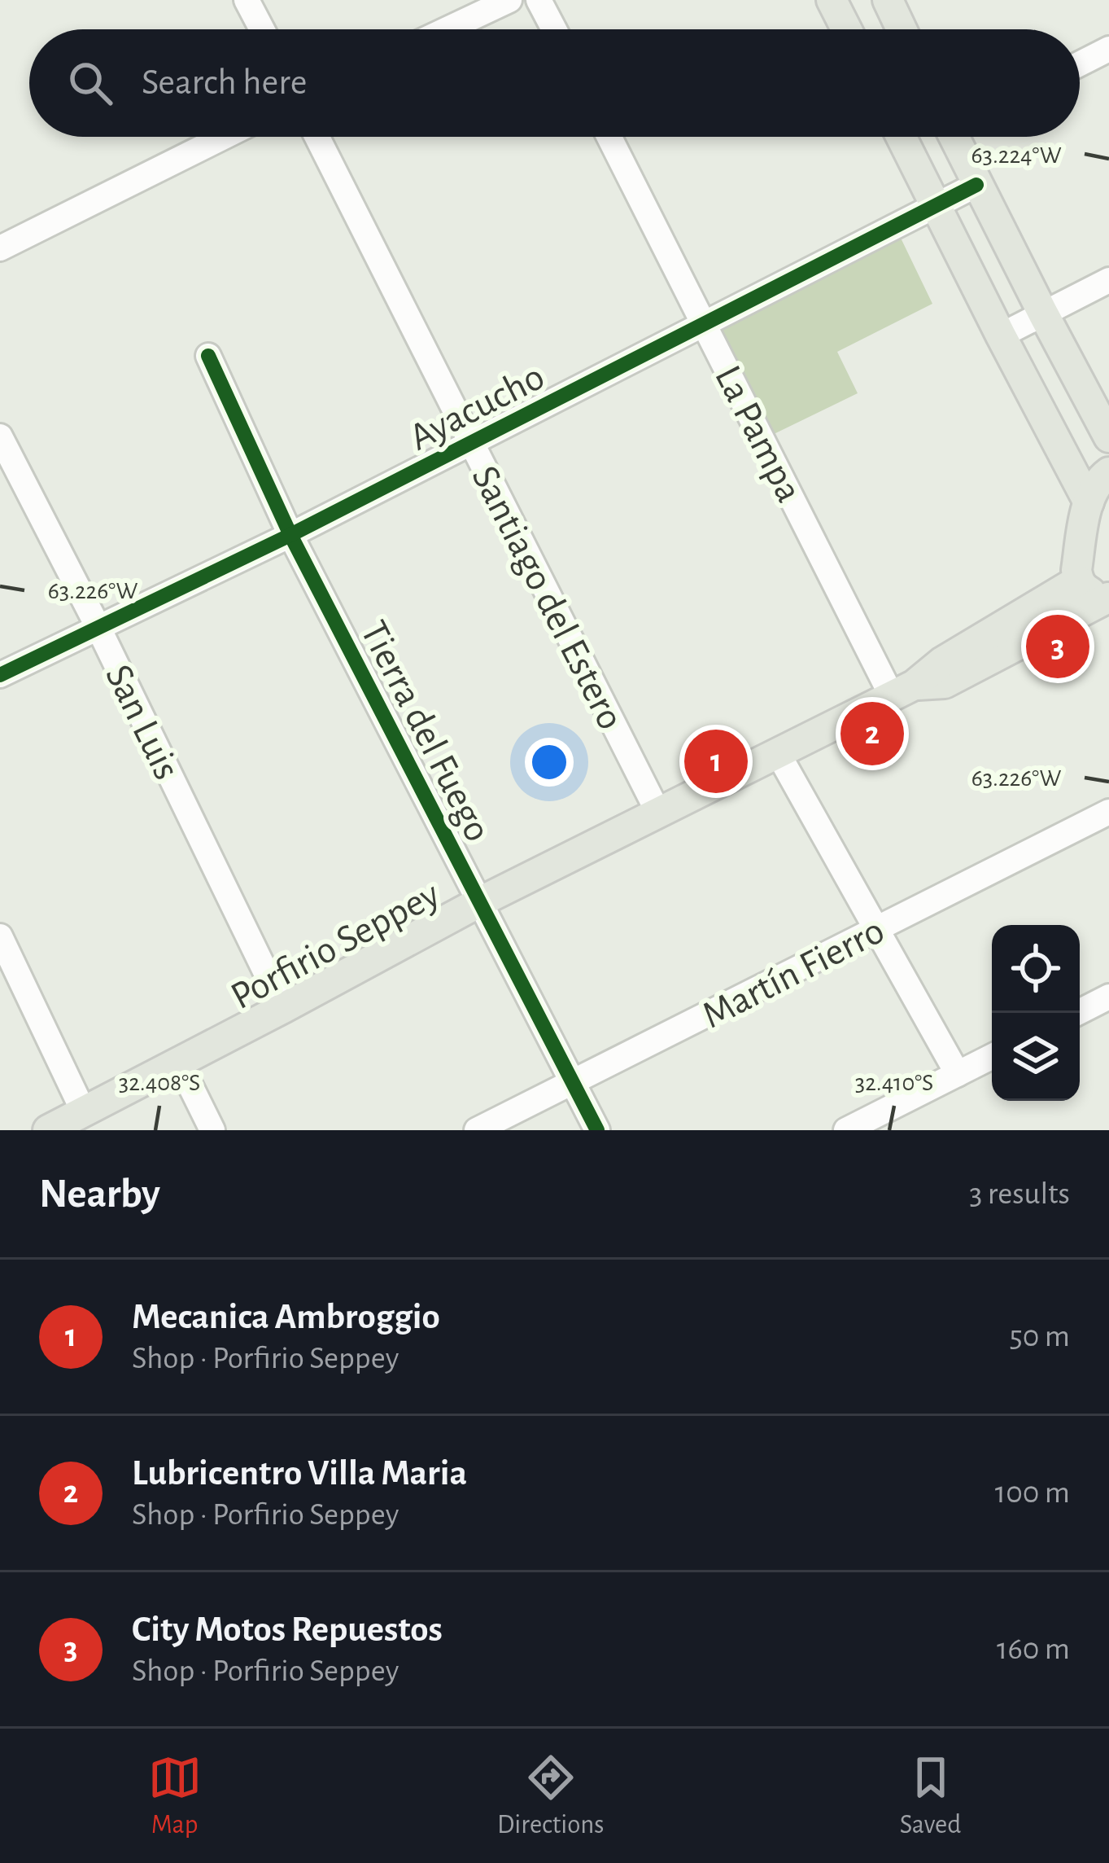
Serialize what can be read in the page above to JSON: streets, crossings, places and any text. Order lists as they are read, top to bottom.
{
  "streets": {
    "main road": ["Porfirio Seppey"],
    "street": [
      "Ayacucho",
      "La Pampa",
      "Santiago del Estero",
      "San Luis",
      "Tierra del Fuego",
      "Martín Fierro"
    ]
  },
  "crossings": [
    ["Ayacucho", "La Pampa"],
    ["Ayacucho", "Santiago del Estero"],
    ["Ayacucho", "San Luis"],
    ["Ayacucho", "Tierra del Fuego"],
    ["La Pampa", "Porfirio Seppey"],
    ["Santiago del Estero", "Porfirio Seppey"],
    ["San Luis", "Porfirio Seppey"],
    ["Tierra del Fuego", "Porfirio Seppey"],
    ["Tierra del Fuego", "Martín Fierro"]
  ],
  "page": {
    "search": "Search here",
    "pins": ["3", "2", "1"],
    "heading": ["Nearby", "3 results"],
    "list": [
      {
        "mark": "1",
        "name": "Mecanica Ambroggio",
        "note": "Shop · Porfirio Seppey",
        "value": "50 m"
      },
      {
        "mark": "2",
        "name": "Lubricentro Villa Maria",
        "note": "Shop · Porfirio Seppey",
        "value": "100 m"
      },
      {
        "mark": "3",
        "name": "City Motos Repuestos",
        "note": "Shop · Porfirio Seppey",
        "value": "160 m"
      }
    ],
    "nav": ["Map", "Directions", "Saved"]
  },
  "coordinates": [
    "63.224°W",
    "63.226°W",
    "32.408°S",
    "32.410°S"
  ]
}
